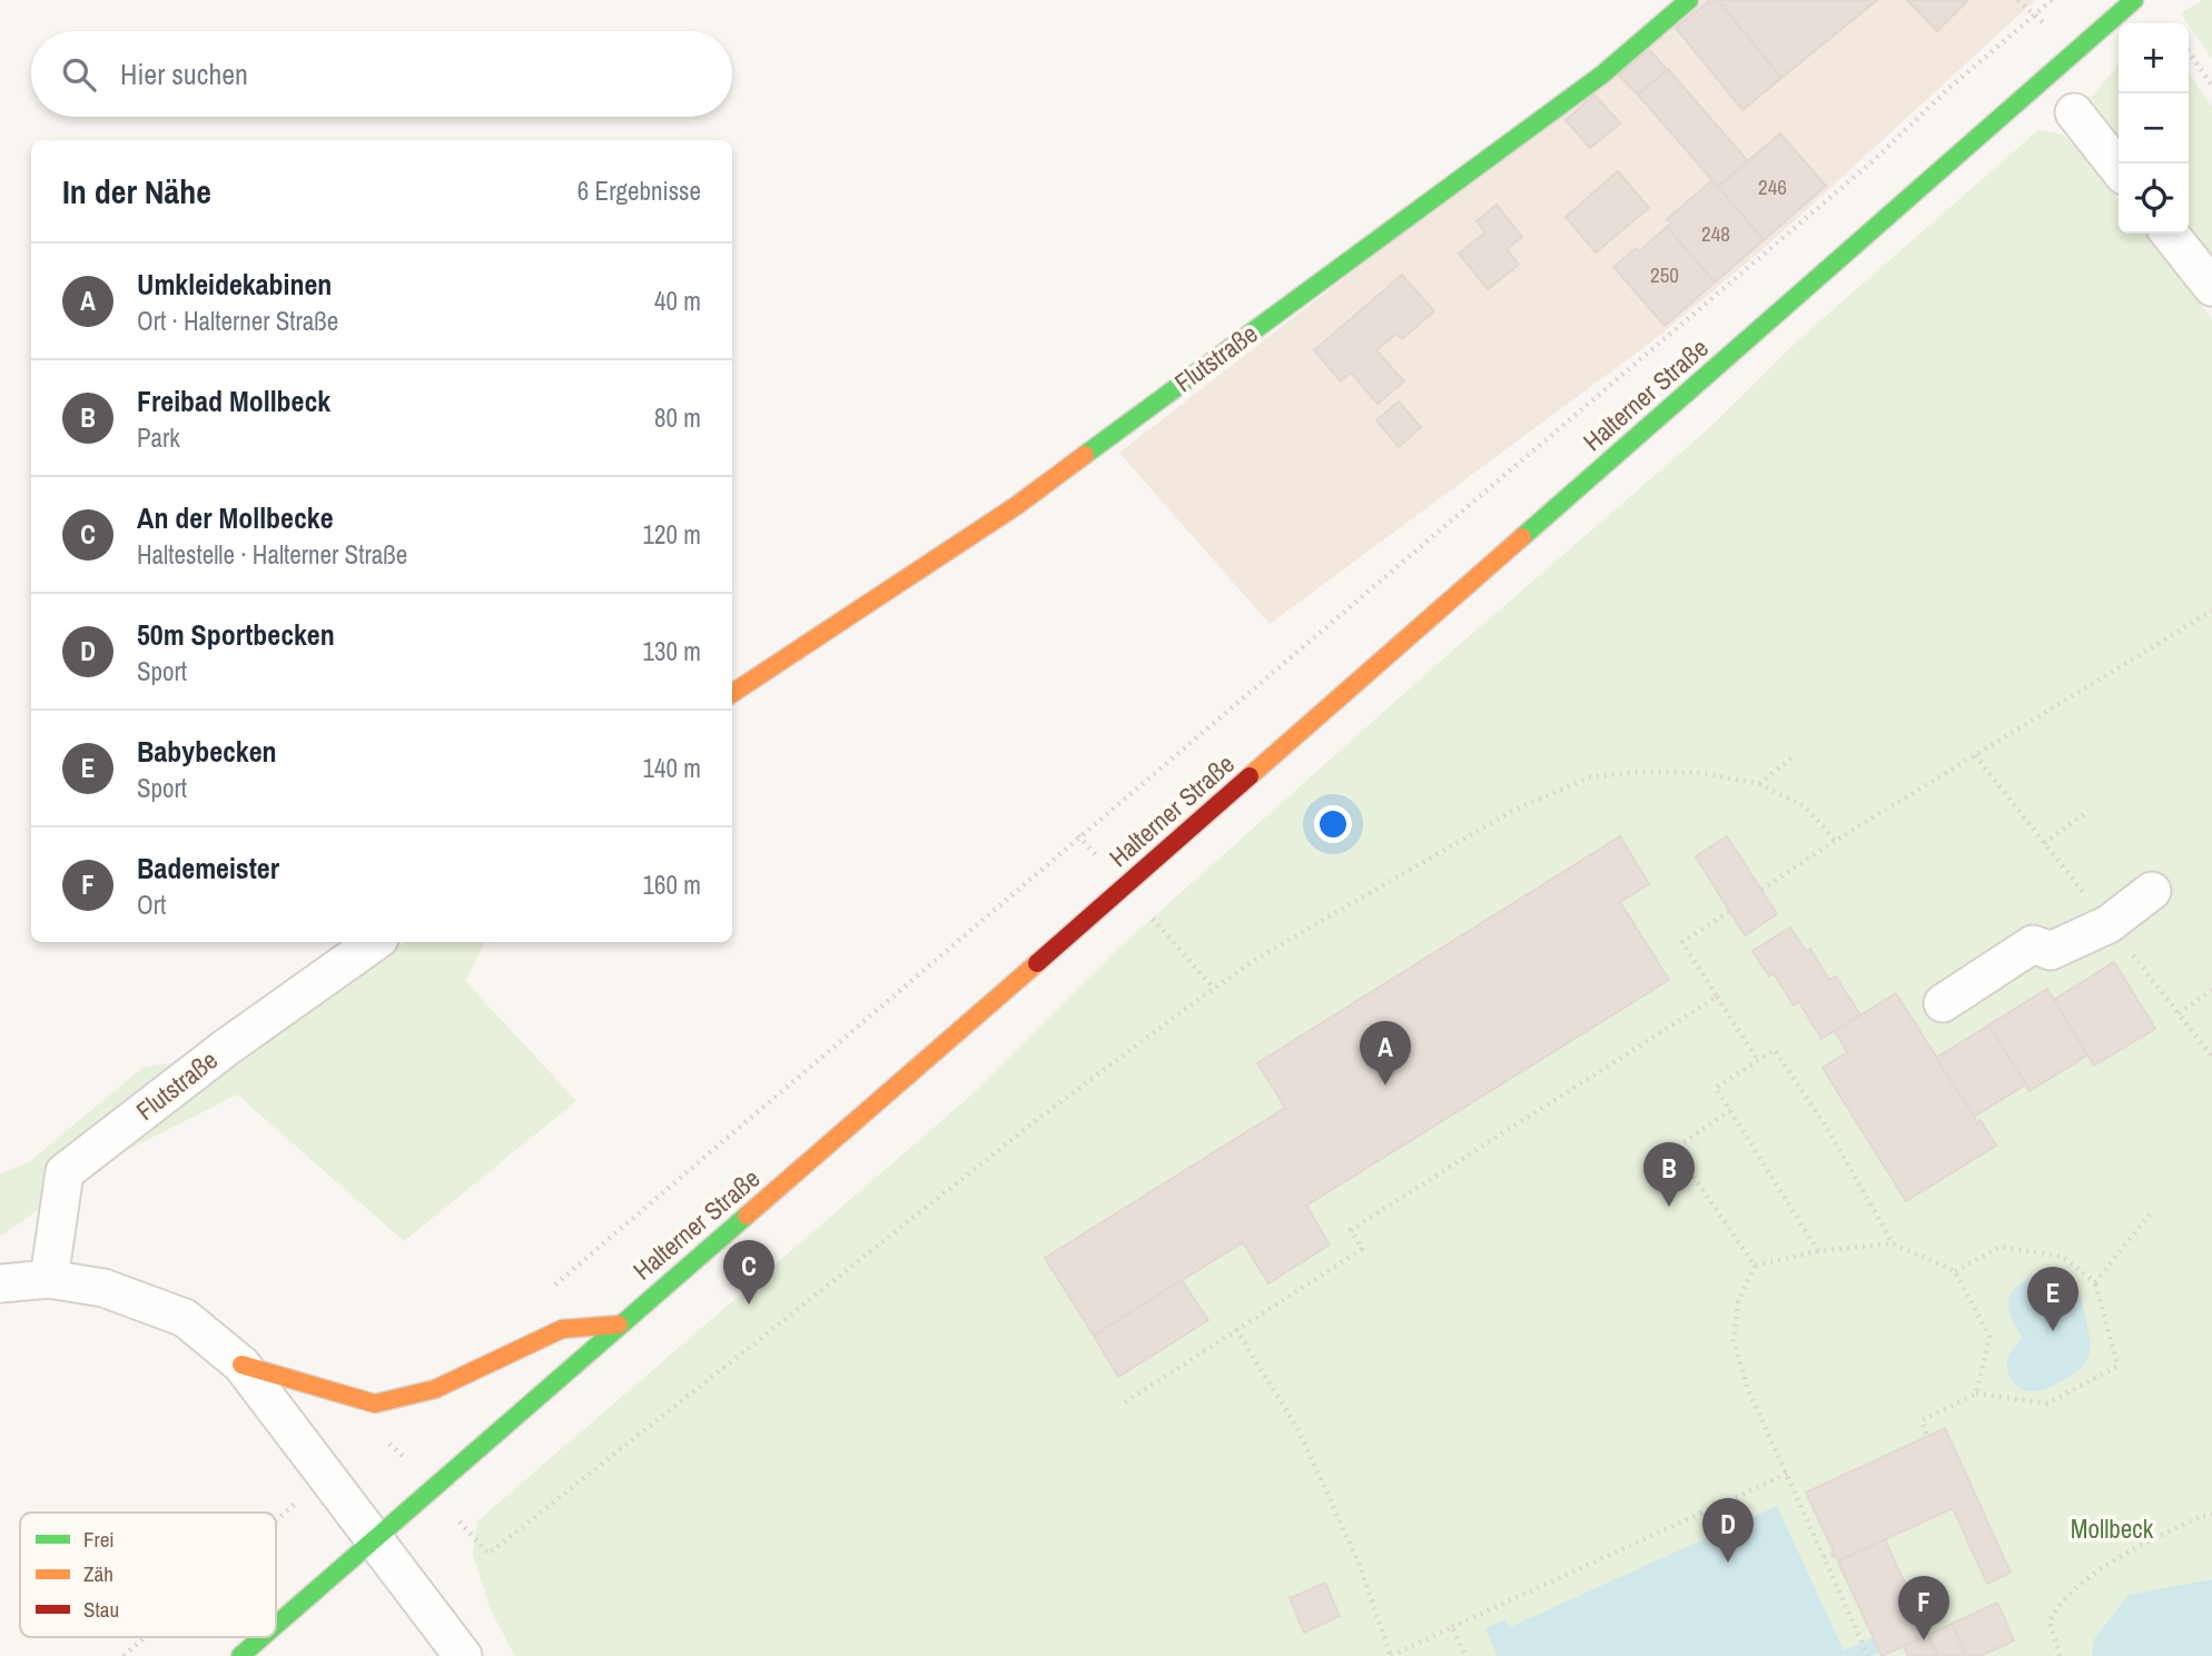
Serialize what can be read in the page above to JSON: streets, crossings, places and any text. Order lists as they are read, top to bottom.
{
  "streets": {
    "main road": ["Flutstraße", "Halterner Straße"]
  },
  "parks": ["Mollbeck"],
  "house_numbers": ["246", "248", "250"],
  "legend": ["Frei", "Zäh", "Stau"],
  "page": {
    "map_buttons": ["+", "−"],
    "search": "Hier suchen",
    "heading": ["In der Nähe", "6 Ergebnisse"],
    "list": [
      {
        "mark": "A",
        "name": "Umkleidekabinen",
        "note": "Ort · Halterner Straße",
        "value": "40 m"
      },
      {
        "mark": "B",
        "name": "Freibad Mollbeck",
        "note": "Park",
        "value": "80 m"
      },
      {
        "mark": "C",
        "name": "An der Mollbecke",
        "note": "Haltestelle · Halterner Straße",
        "value": "120 m"
      },
      {
        "mark": "D",
        "name": "50m Sportbecken",
        "note": "Sport",
        "value": "130 m"
      },
      {
        "mark": "E",
        "name": "Babybecken",
        "note": "Sport",
        "value": "140 m"
      },
      {
        "mark": "F",
        "name": "Bademeister",
        "note": "Ort",
        "value": "160 m"
      }
    ],
    "pins": [
      "A",
      "B",
      "C",
      "E",
      "D",
      "F"
    ]
  }
}
